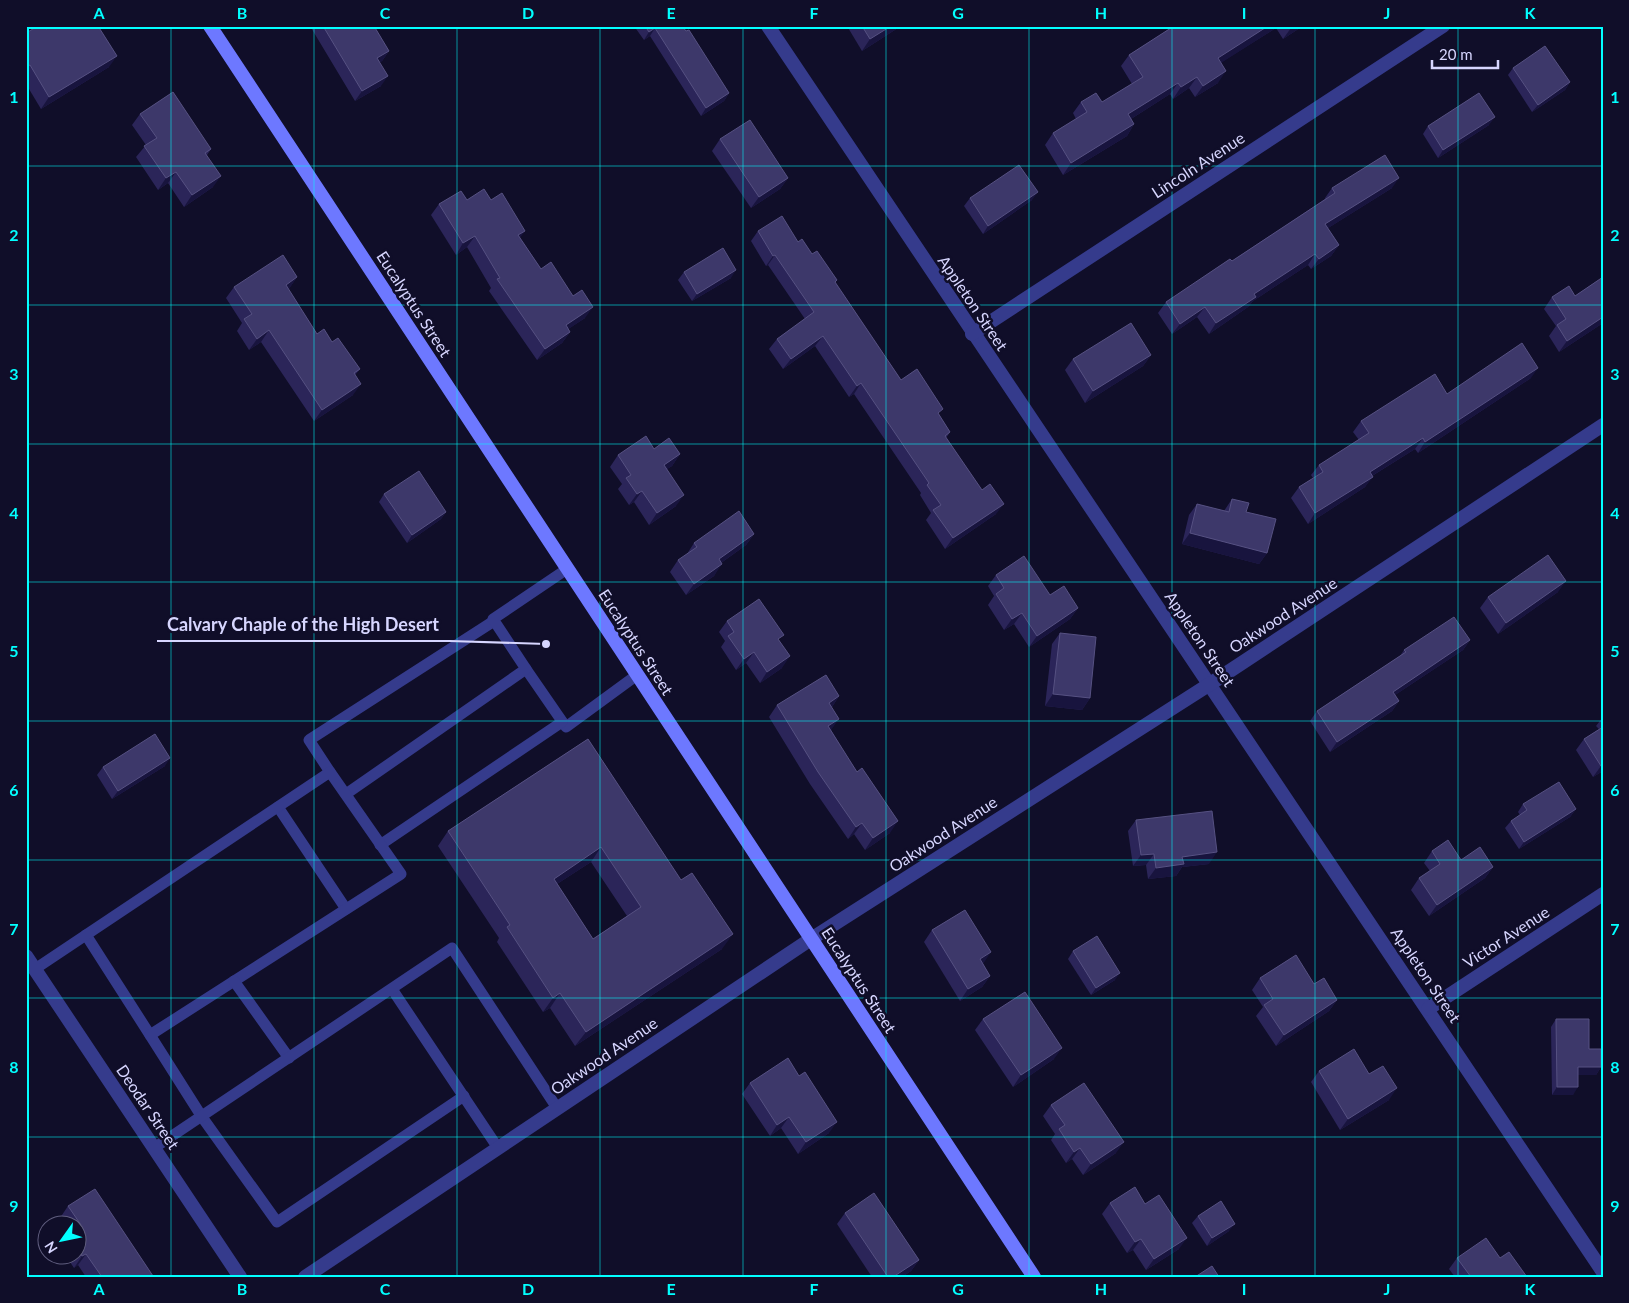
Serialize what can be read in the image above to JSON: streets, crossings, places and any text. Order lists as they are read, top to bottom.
{
  "streets": {
    "main road": ["Eucalyptus Street"],
    "street": [
      "Lincoln Avenue",
      "Appleton Street",
      "Oakwood Avenue",
      "Victor Avenue",
      "Deodar Street"
    ]
  },
  "crossings": [
    ["Lincoln Avenue", "Appleton Street"],
    ["Appleton Street", "Oakwood Avenue"],
    ["Appleton Street", "Victor Avenue"],
    ["Eucalyptus Street", "Oakwood Avenue"]
  ],
  "places": ["Calvary Chaple of the High Desert"],
  "scale_bar": "20 m",
  "north": "bottom left",
  "grid": {
    "columns": [
      "A",
      "B",
      "C",
      "D",
      "E",
      "F",
      "G",
      "H",
      "I",
      "J",
      "K"
    ],
    "rows": [
      "1",
      "2",
      "3",
      "4",
      "5",
      "6",
      "7",
      "8",
      "9"
    ]
  }
}
